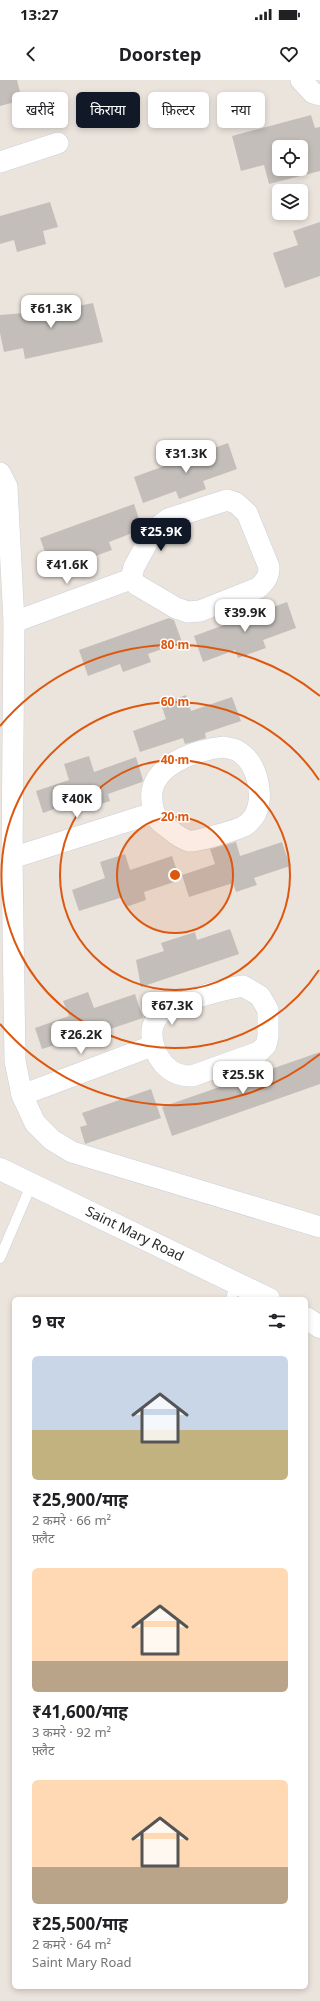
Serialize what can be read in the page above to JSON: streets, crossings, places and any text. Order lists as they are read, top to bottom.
{
  "streets": {
    "street": ["Saint Mary Road"]
  },
  "page": {
    "status": "13:27",
    "header": "Doorstep",
    "chip": [
      "खरीदें",
      "किराया",
      "फ़िल्टर",
      "नया"
    ],
    "price": [
      "₹61.3K",
      "₹31.3K",
      "₹25.9K",
      "₹41.6K",
      "₹39.9K",
      "₹40K",
      "₹67.3K",
      "₹26.2K",
      "₹25.5K"
    ],
    "heading": "9 घर",
    "list": [
      {
        "name": "₹25,900/माह",
        "note": "2 कमरे · 66 m² · फ़्लैट"
      },
      {
        "name": "₹41,600/माह",
        "note": "3 कमरे · 92 m² · फ़्लैट"
      },
      {
        "name": "₹25,500/माह",
        "note": "2 कमरे · 64 m² · Saint Mary Road"
      }
    ]
  },
  "rings": [
    "80 m",
    "60 m",
    "40 m",
    "20 m"
  ]
}
